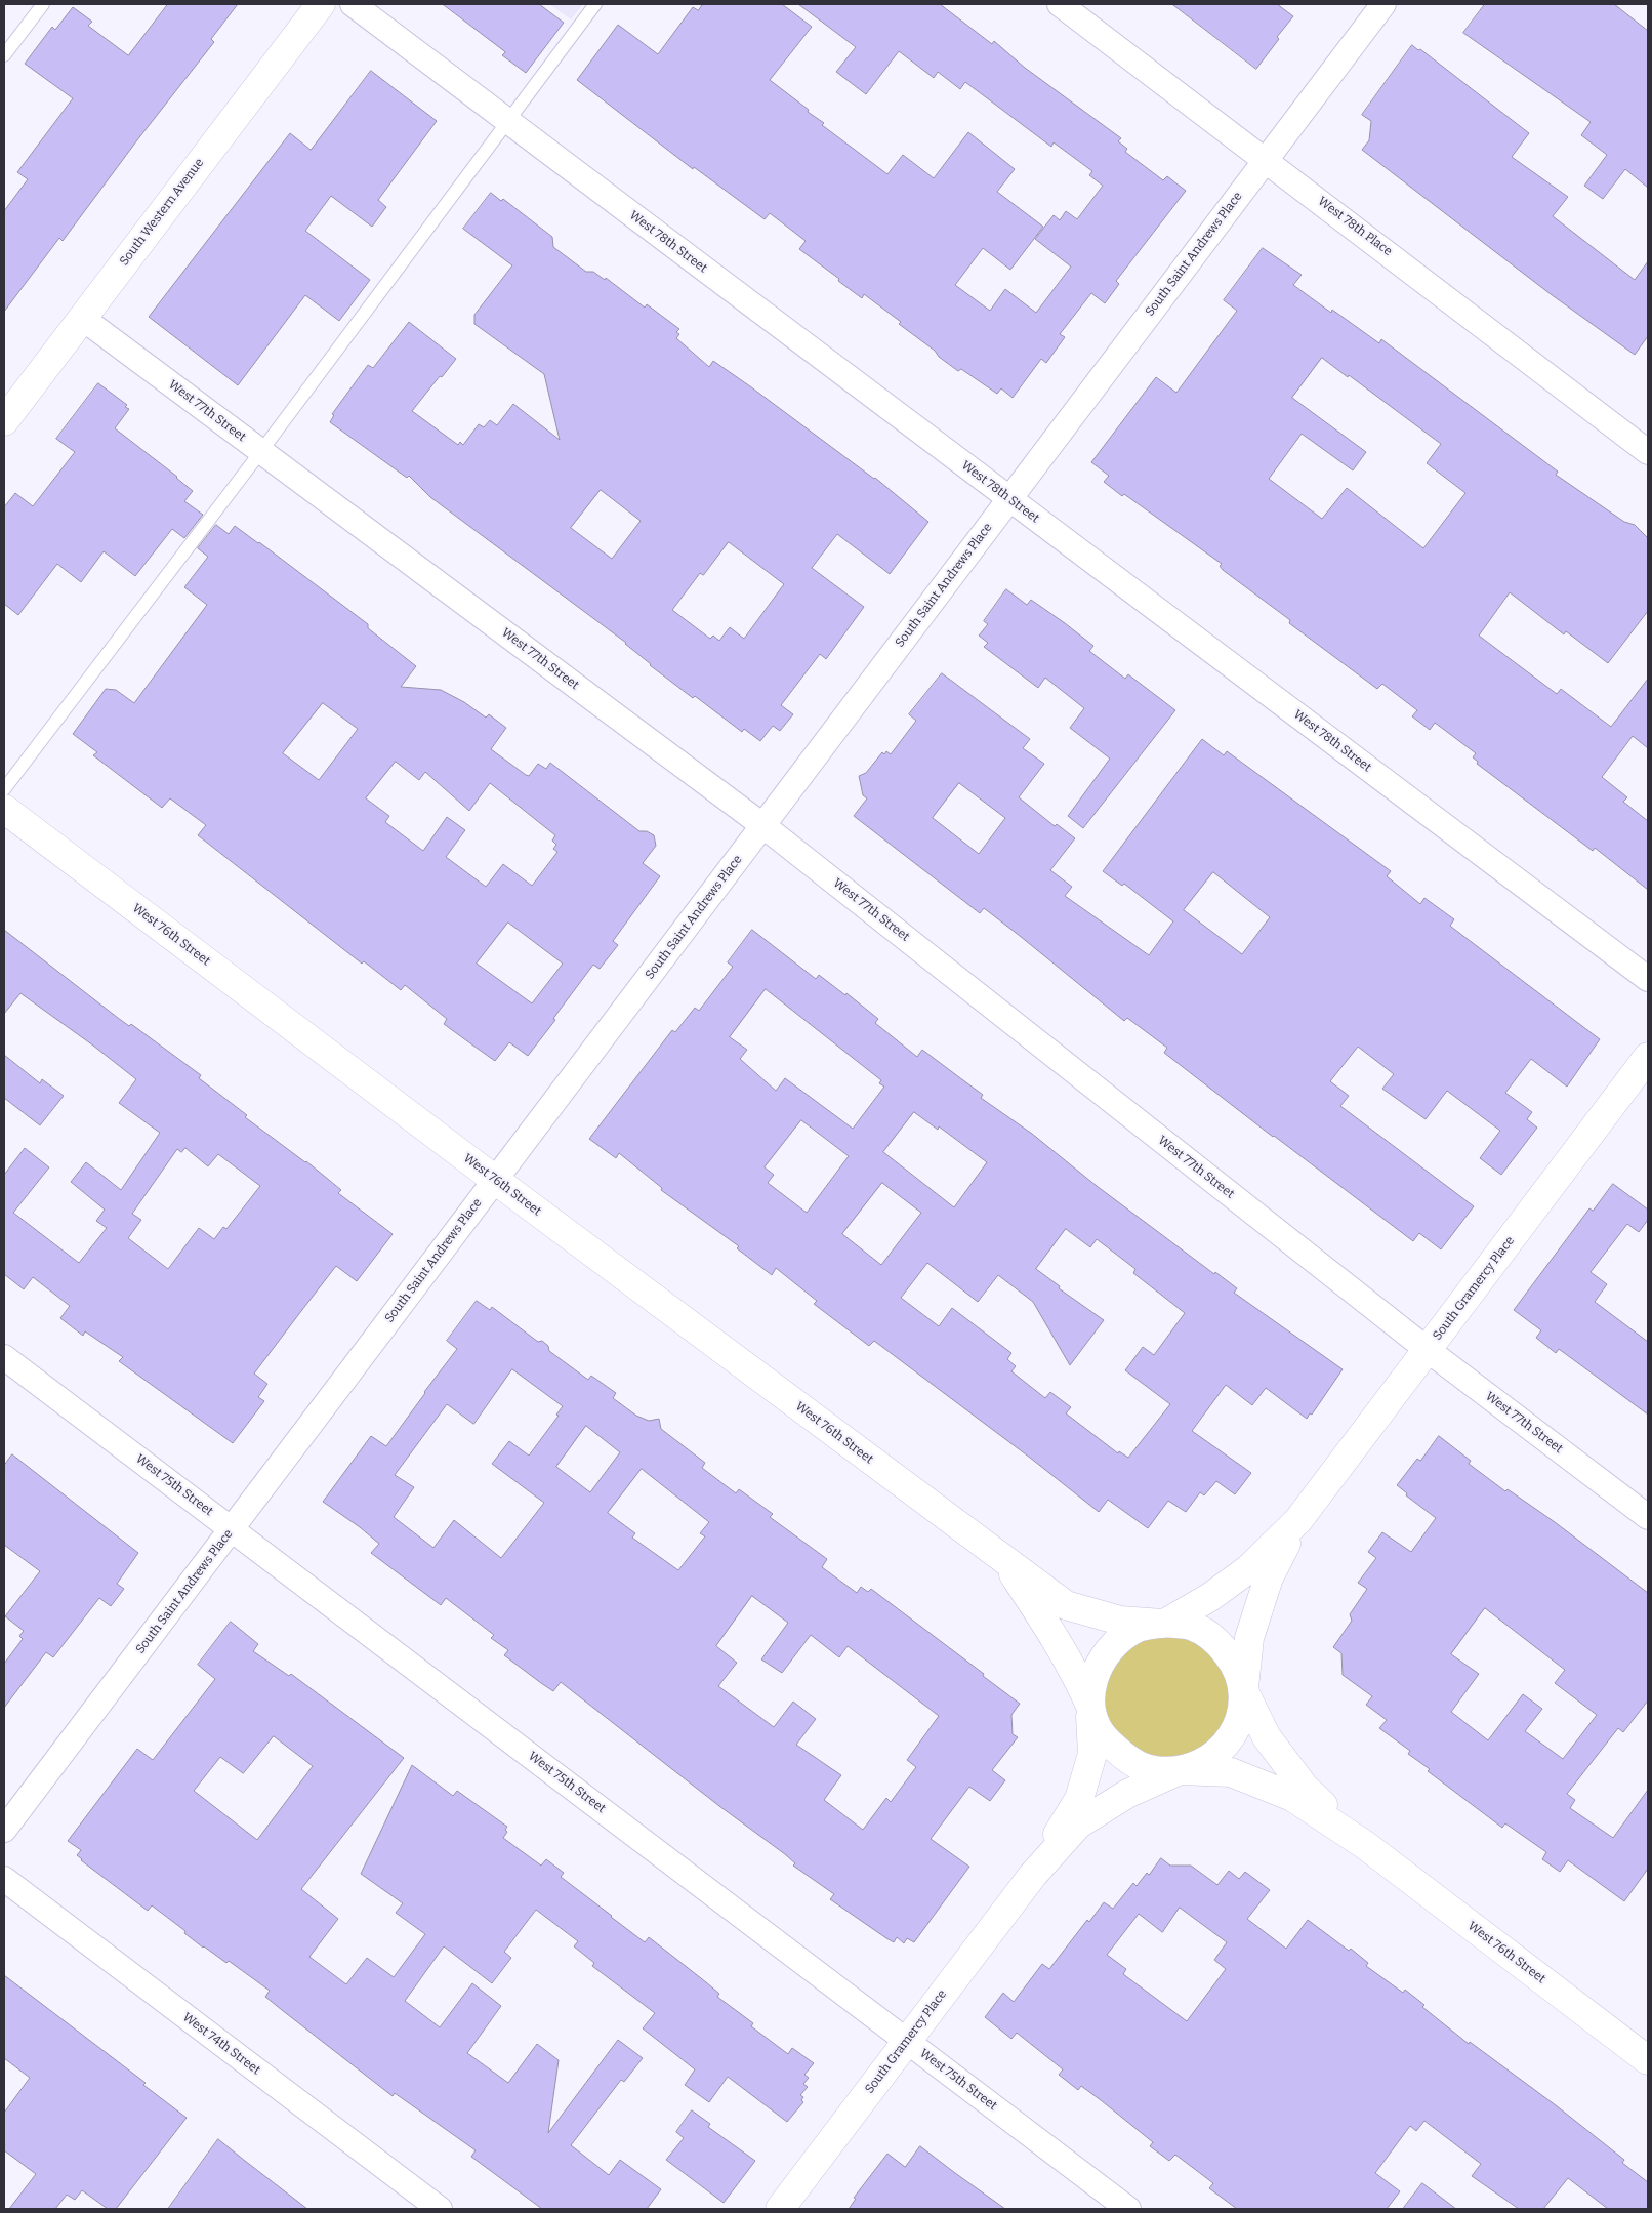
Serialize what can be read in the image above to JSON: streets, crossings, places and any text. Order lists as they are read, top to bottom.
{
  "streets": {
    "street": [
      "South Western Avenue",
      "West 78th Place",
      "West 78th Street",
      "South Saint Andrews Place",
      "West 77th Street",
      "West 76th Street",
      "South Gramercy Place",
      "West 75th Street",
      "West 74th Street"
    ]
  },
  "crossings": [
    ["South Western Avenue", "West 77th Street"],
    ["West 78th Place", "South Saint Andrews Place"],
    ["West 78th Street", "South Saint Andrews Place"],
    ["South Saint Andrews Place", "West 77th Street"],
    ["South Saint Andrews Place", "West 76th Street"],
    ["South Saint Andrews Place", "West 75th Street"],
    ["West 77th Street", "South Gramercy Place"],
    ["West 76th Street", "South Gramercy Place"],
    ["South Gramercy Place", "West 75th Street"]
  ]
}
